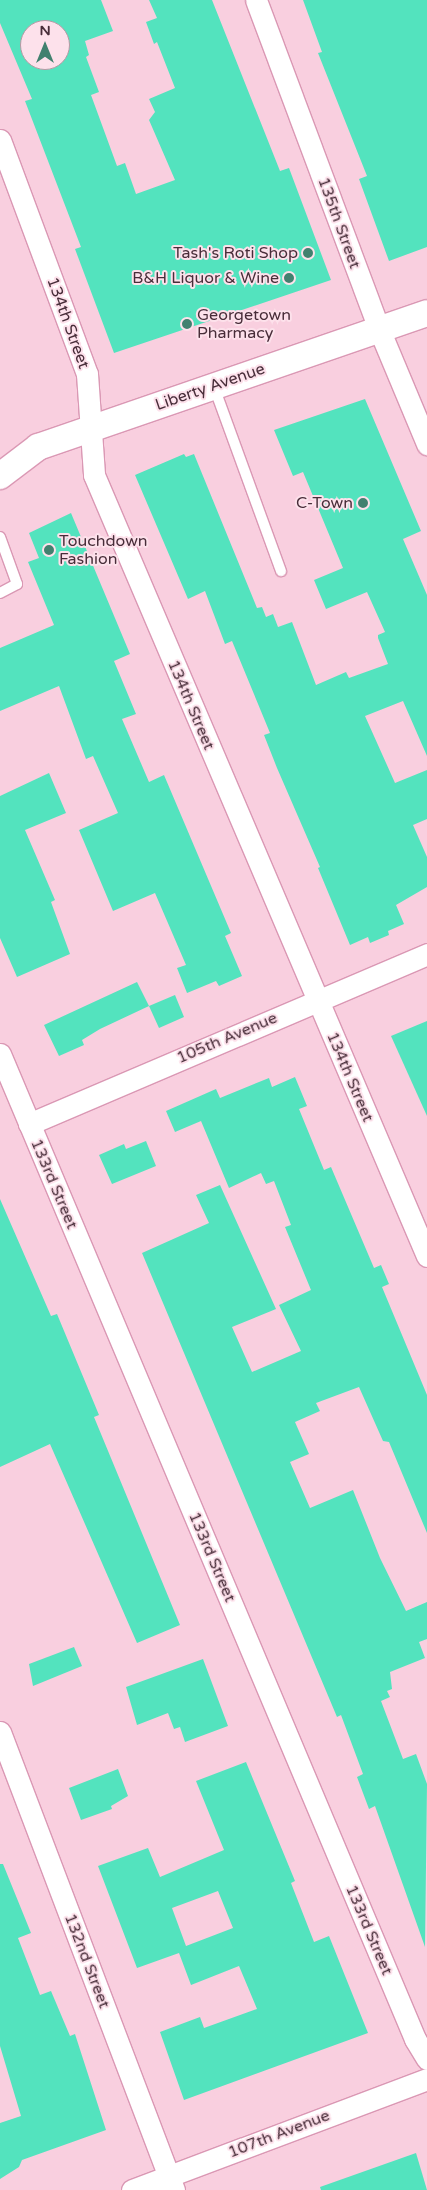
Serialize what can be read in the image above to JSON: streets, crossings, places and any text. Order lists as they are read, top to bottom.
{
  "streets": {
    "street": [
      "135th Street",
      "134th Street",
      "Liberty Avenue",
      "105th Avenue",
      "133rd Street",
      "132nd Street",
      "107th Avenue"
    ]
  },
  "crossings": [
    ["135th Street", "Liberty Avenue"],
    ["134th Street", "Liberty Avenue"],
    ["134th Street", "105th Avenue"],
    ["105th Avenue", "133rd Street"],
    ["132nd Street", "107th Avenue"]
  ],
  "places": [
    "Tash's Roti Shop",
    "B&H Liquor & Wine",
    "Georgetown Pharmacy",
    "C-Town",
    "Touchdown Fashion"
  ],
  "north": "top"
}
